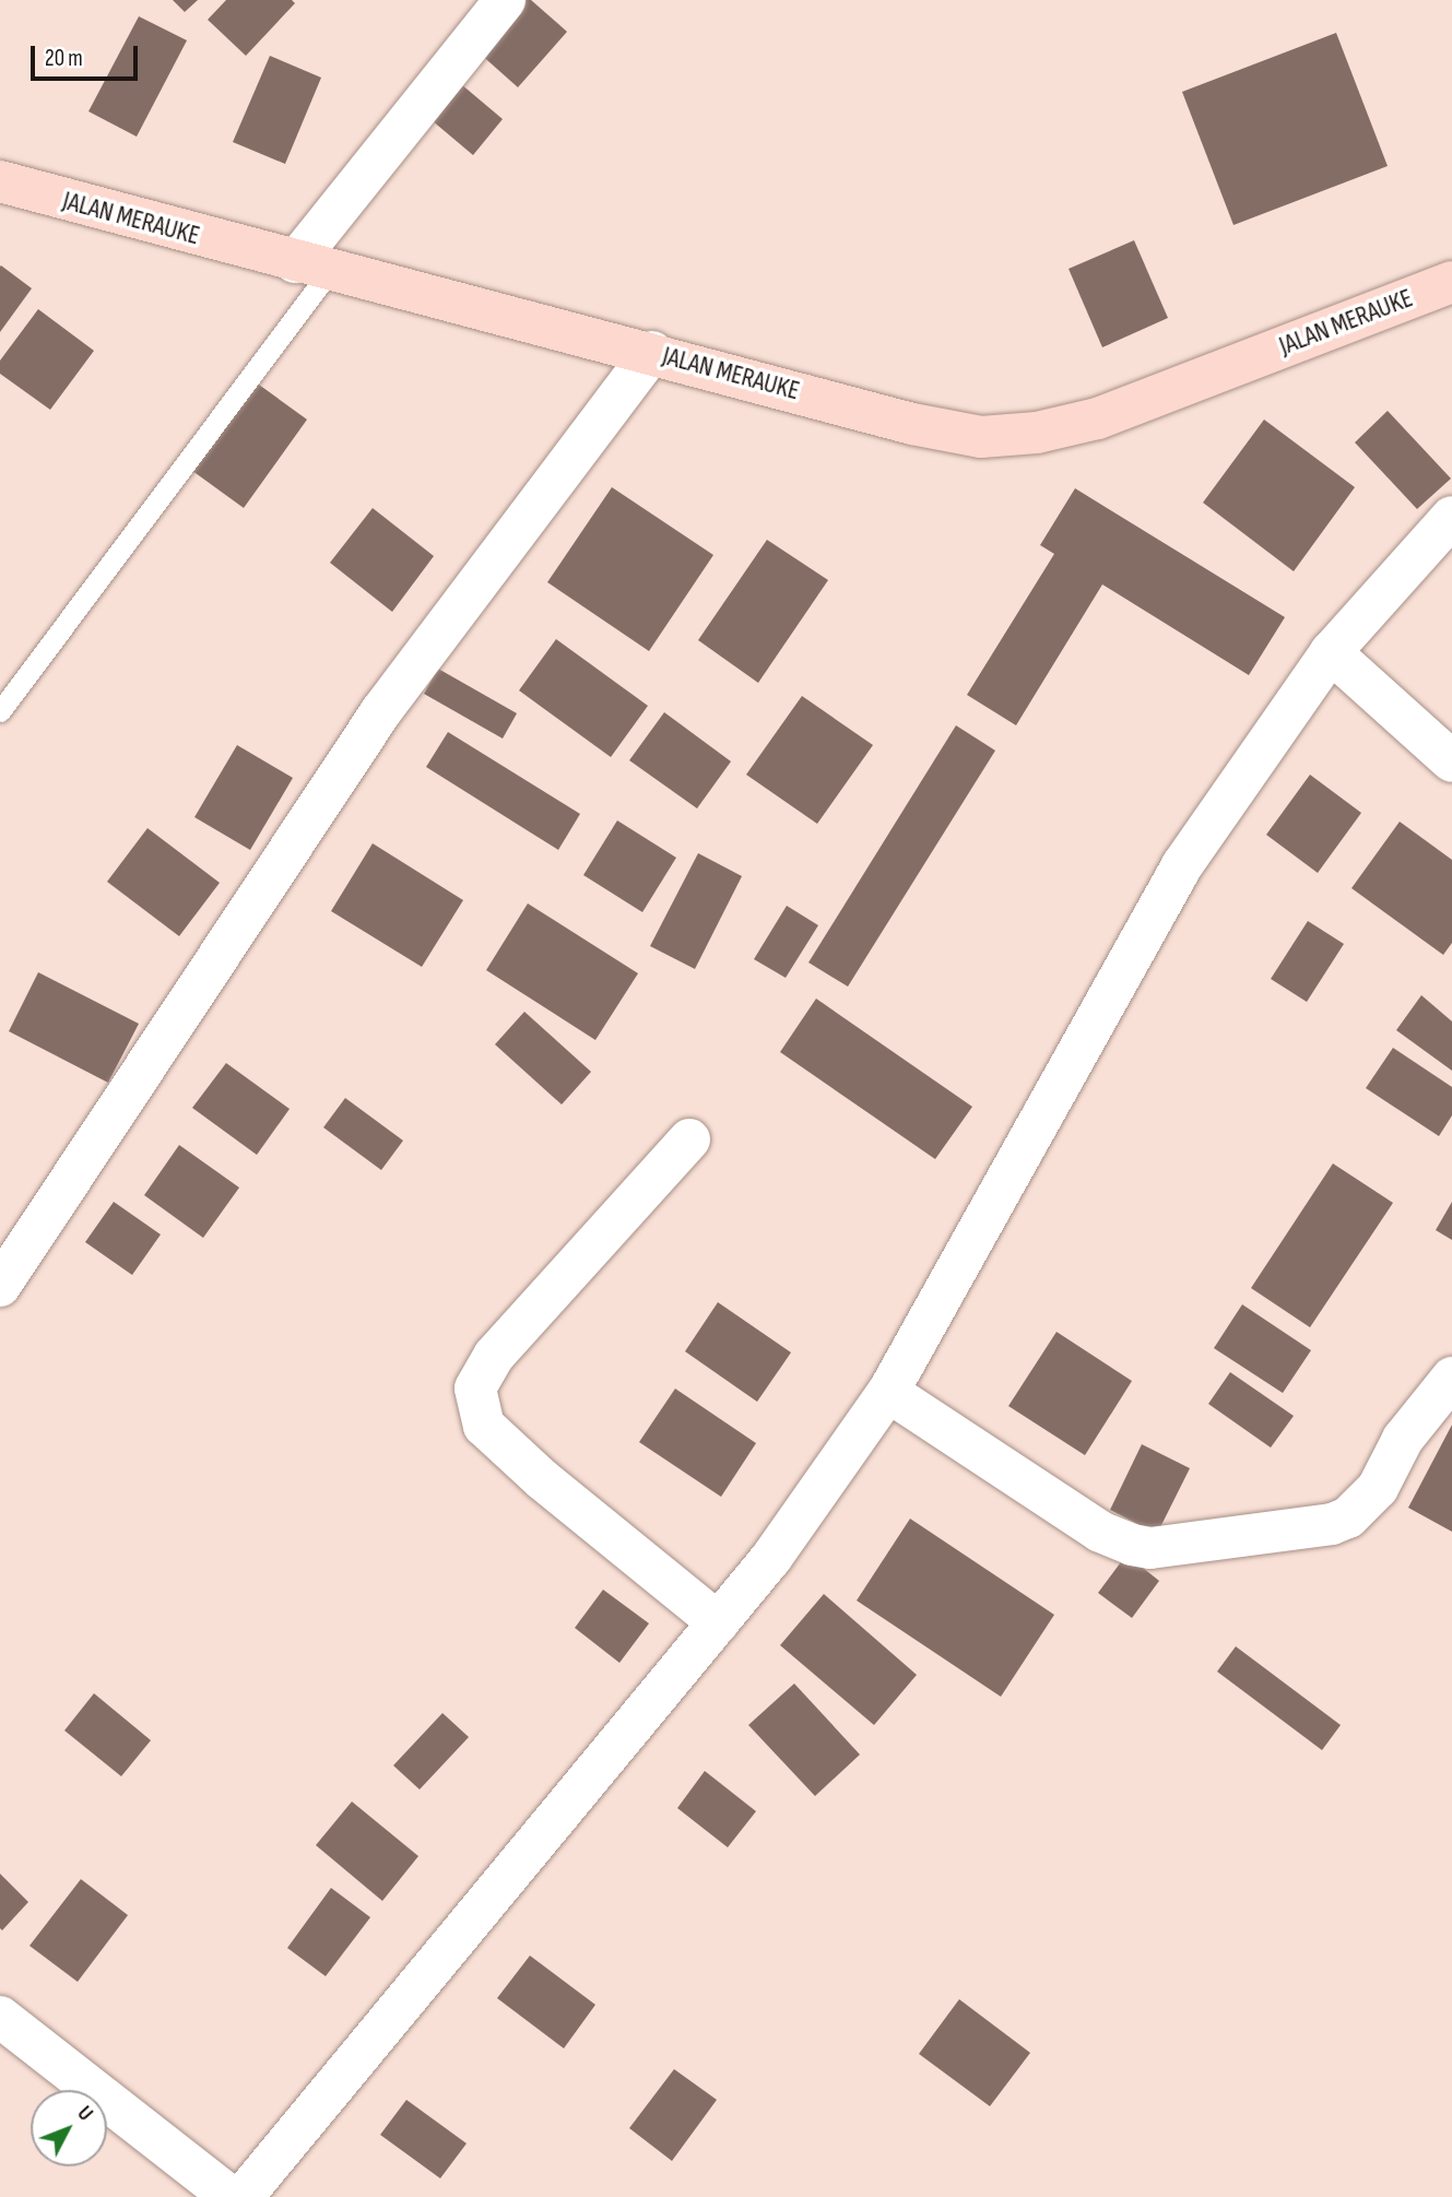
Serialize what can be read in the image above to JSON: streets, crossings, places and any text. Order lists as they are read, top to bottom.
{
  "streets": {
    "street": ["JALAN MERAUKE"]
  },
  "scale_bar": "20 m",
  "north": "top right"
}
